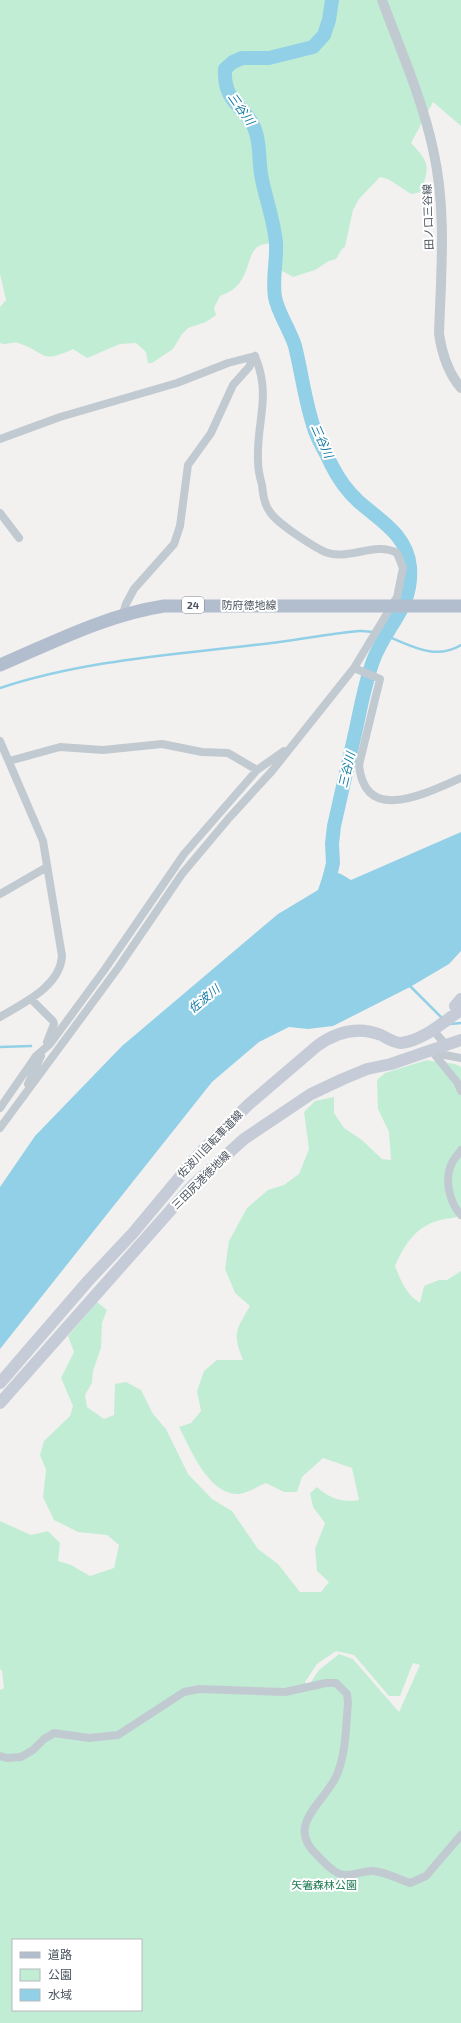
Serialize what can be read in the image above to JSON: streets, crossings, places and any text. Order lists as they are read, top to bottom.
{
  "streets": {
    "main road": [
      "24",
      "防府徳地線",
      "佐波川自転車道線",
      "三田尻港徳地線"
    ],
    "street": ["田ノ口三谷線"]
  },
  "water": ["三谷川", "佐波川"],
  "parks": ["矢箸森林公園"],
  "legend": ["道路", "公園", "水域"]
}
